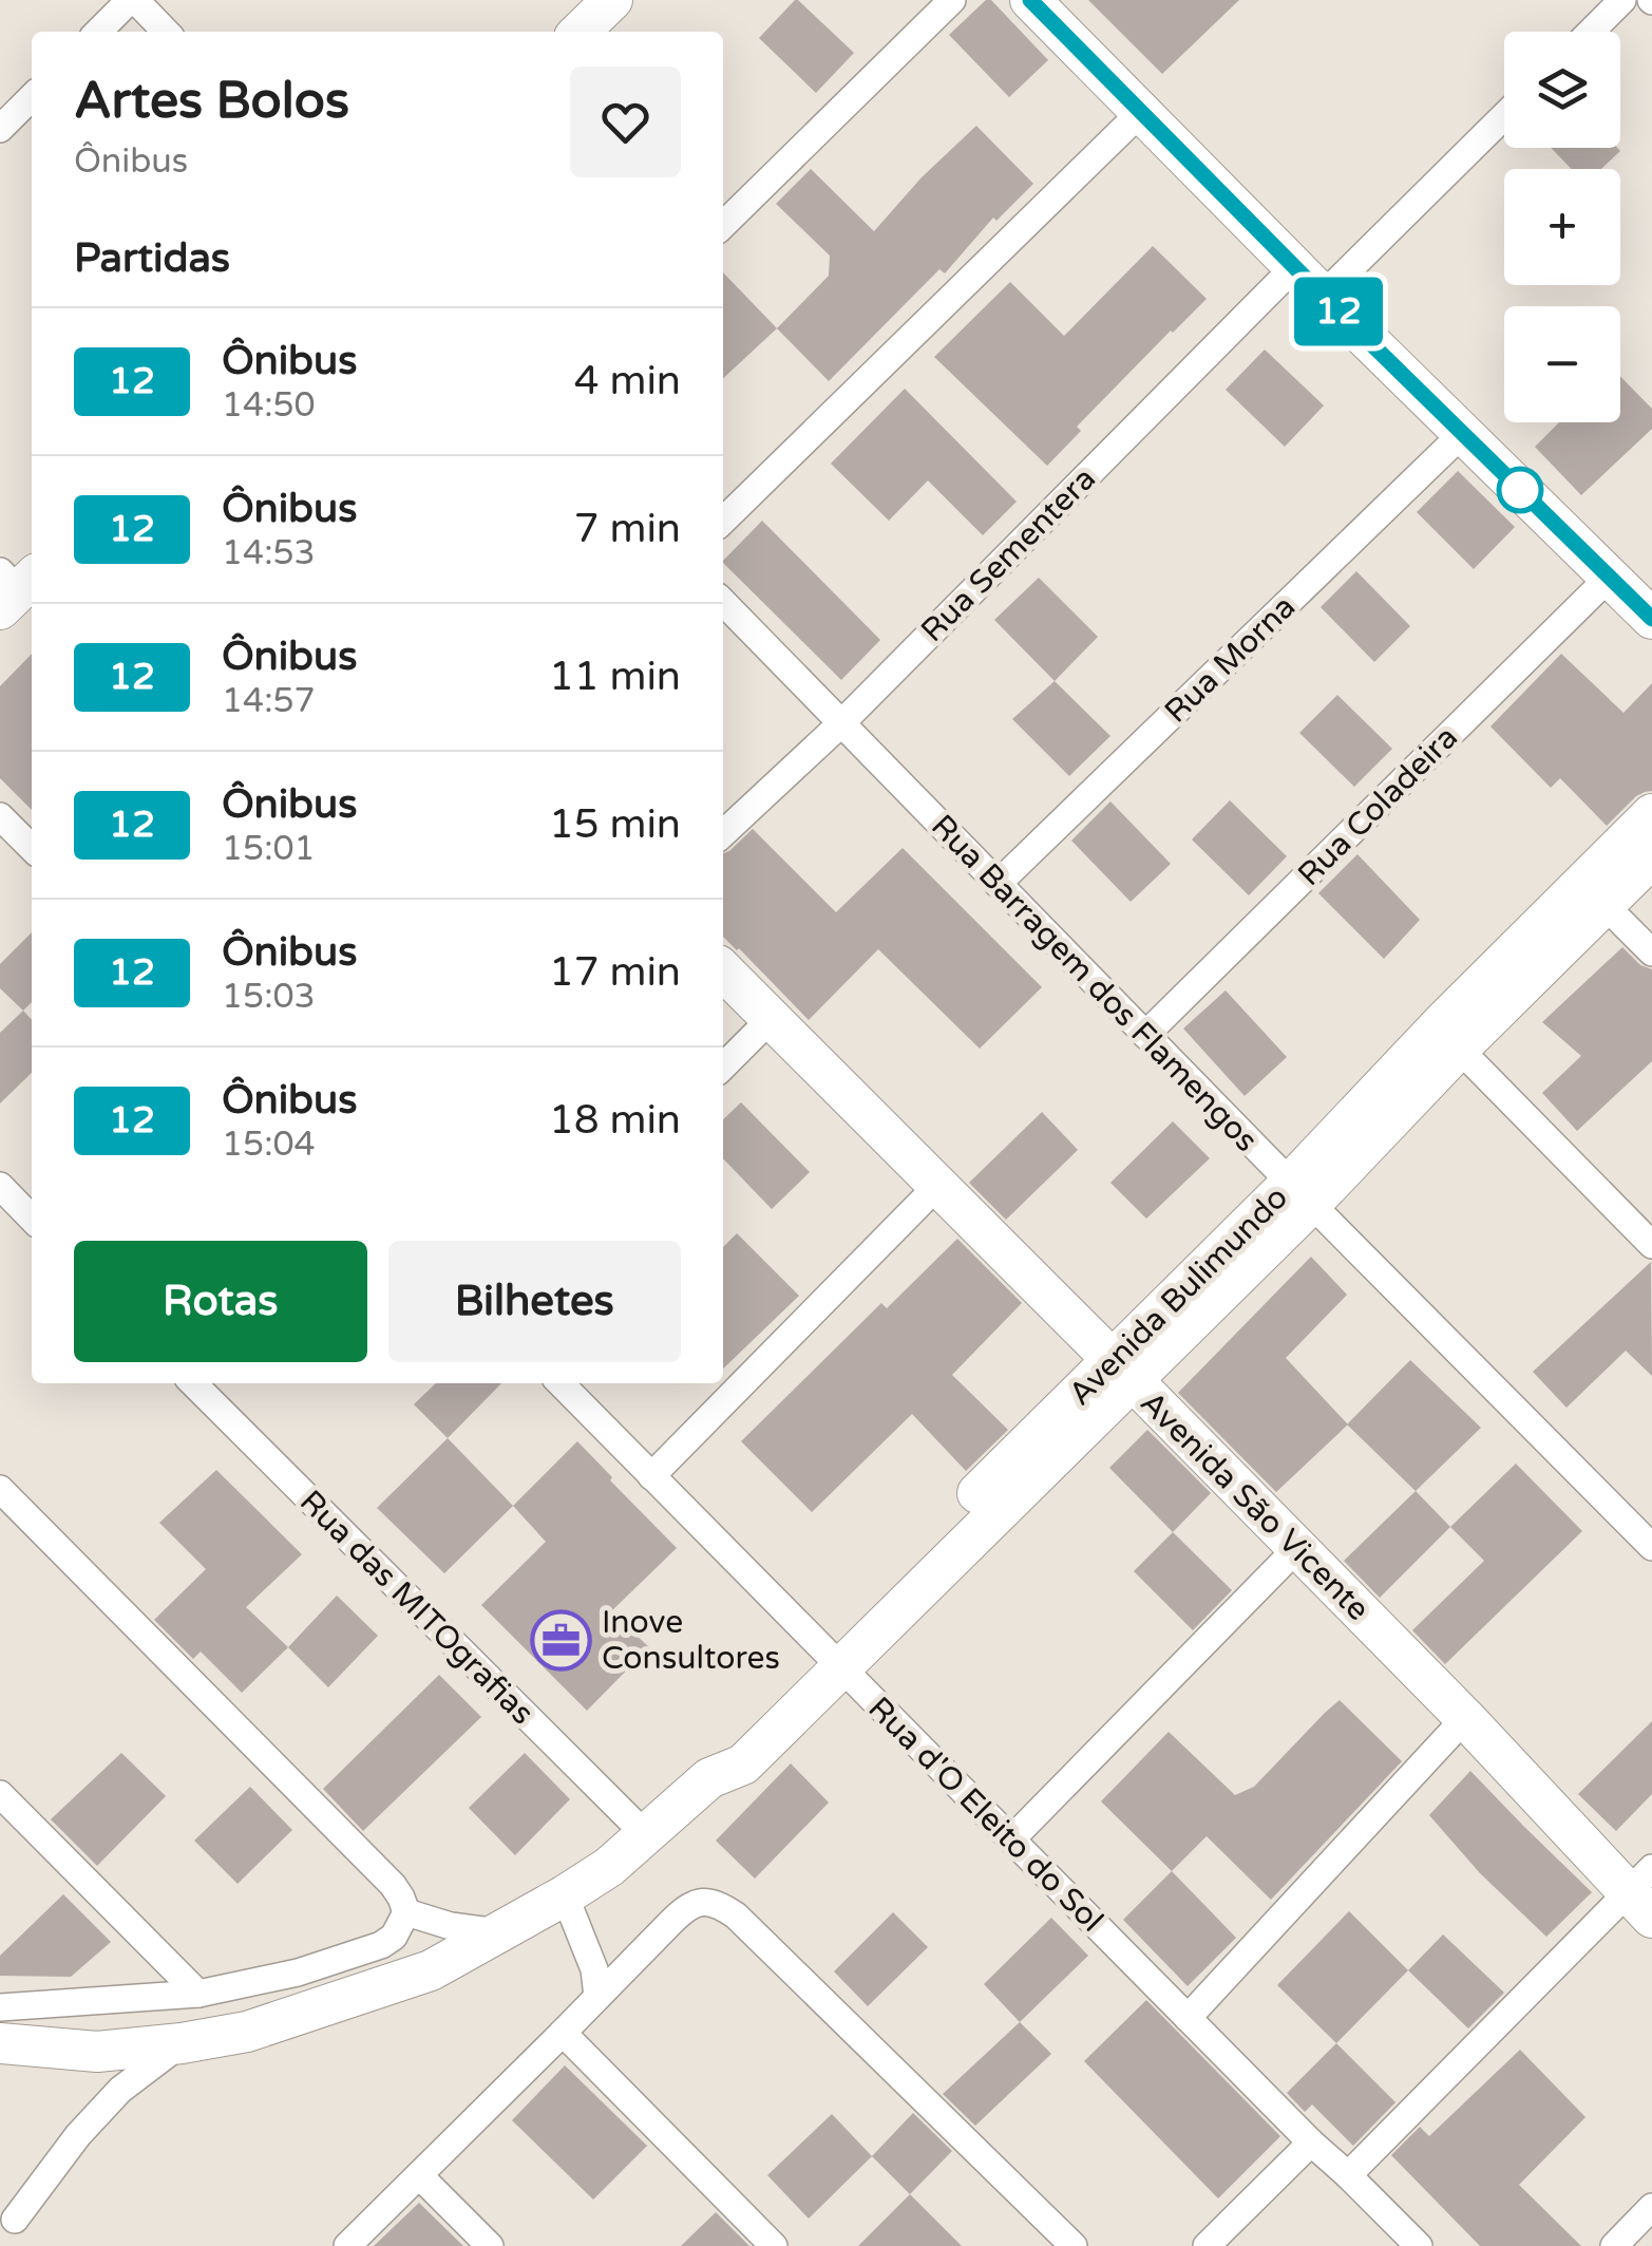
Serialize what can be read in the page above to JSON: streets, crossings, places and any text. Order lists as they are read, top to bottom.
{
  "streets": {
    "street": [
      "Rua Sementera",
      "Rua Morna",
      "Rua Coladeira",
      "Rua Barragem dos Flamengos",
      "Avenida Bulimundo",
      "Avenida São Vicente",
      "Rua das MITOgrafias",
      "Rua d'O Eleito do Sol"
    ]
  },
  "crossings": [
    ["Rua Sementera", "Rua Barragem dos Flamengos"],
    ["Rua Morna", "Rua Barragem dos Flamengos"],
    ["Rua Coladeira", "Rua Barragem dos Flamengos"],
    ["Rua Barragem dos Flamengos", "Avenida Bulimundo"],
    ["Avenida Bulimundo", "Avenida São Vicente"],
    ["Avenida Bulimundo", "Rua das MITOgrafias"],
    ["Avenida Bulimundo", "Rua d'O Eleito do Sol"]
  ],
  "places": {
    "office": ["Inove Consultores"]
  },
  "lines": ["bus line 12"],
  "page": {
    "on_map": "12",
    "map_buttons": ["+", "−"],
    "heading": [
      ["Artes Bolos", "Ônibus"],
      "Partidas"
    ],
    "list": [
      {
        "mark": "12",
        "name": "Ônibus",
        "note": "14:50",
        "value": "4 min"
      },
      {
        "mark": "12",
        "name": "Ônibus",
        "note": "14:53",
        "value": "7 min"
      },
      {
        "mark": "12",
        "name": "Ônibus",
        "note": "14:57",
        "value": "11 min"
      },
      {
        "mark": "12",
        "name": "Ônibus",
        "note": "15:01",
        "value": "15 min"
      },
      {
        "mark": "12",
        "name": "Ônibus",
        "note": "15:03",
        "value": "17 min"
      },
      {
        "mark": "12",
        "name": "Ônibus",
        "note": "15:04",
        "value": "18 min"
      }
    ],
    "buttons": ["Rotas", "Bilhetes"]
  }
}
